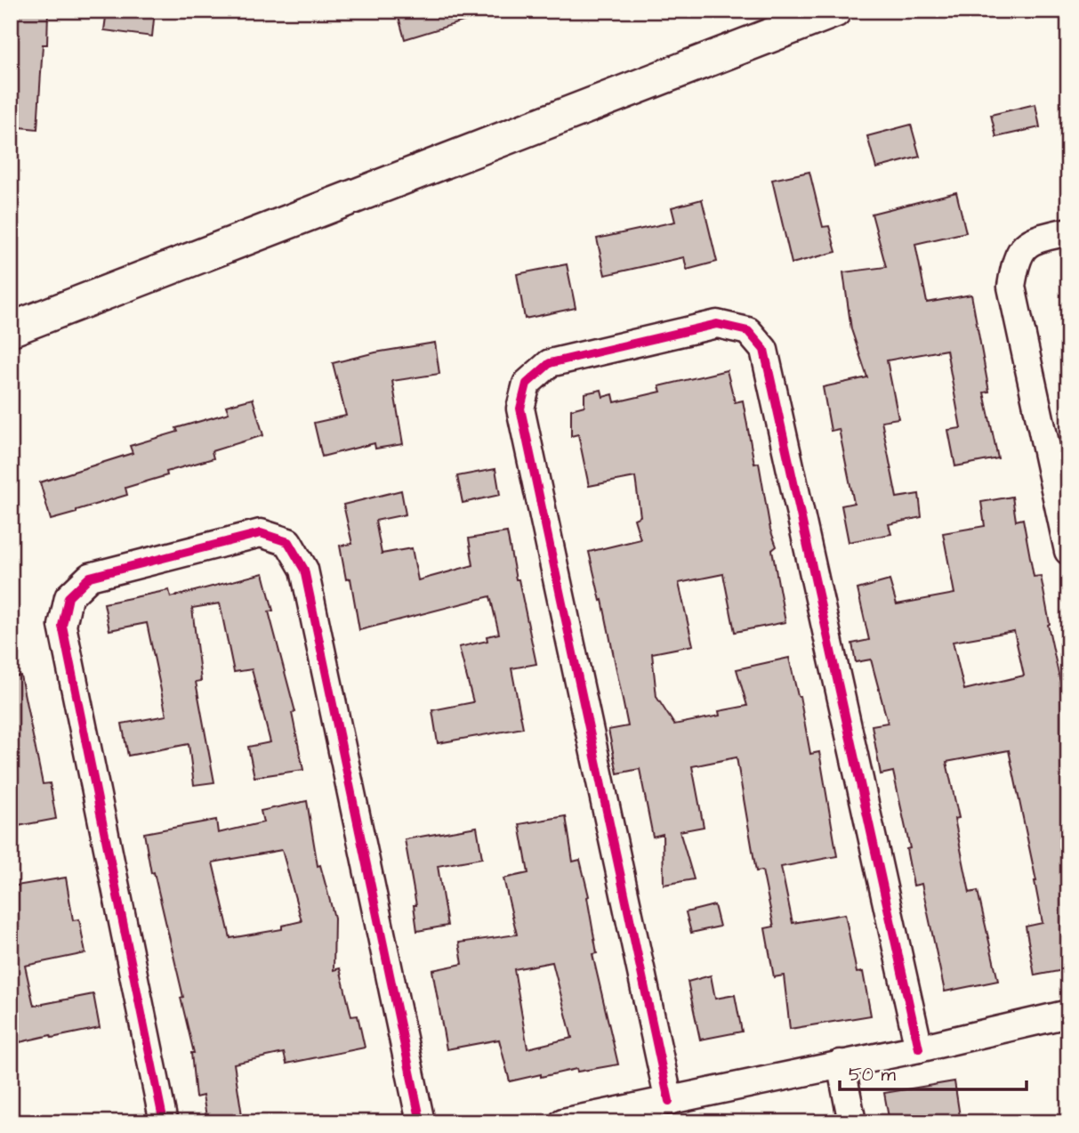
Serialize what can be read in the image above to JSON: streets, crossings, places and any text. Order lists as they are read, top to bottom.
{
  "scale_bar": "50 m"
}
